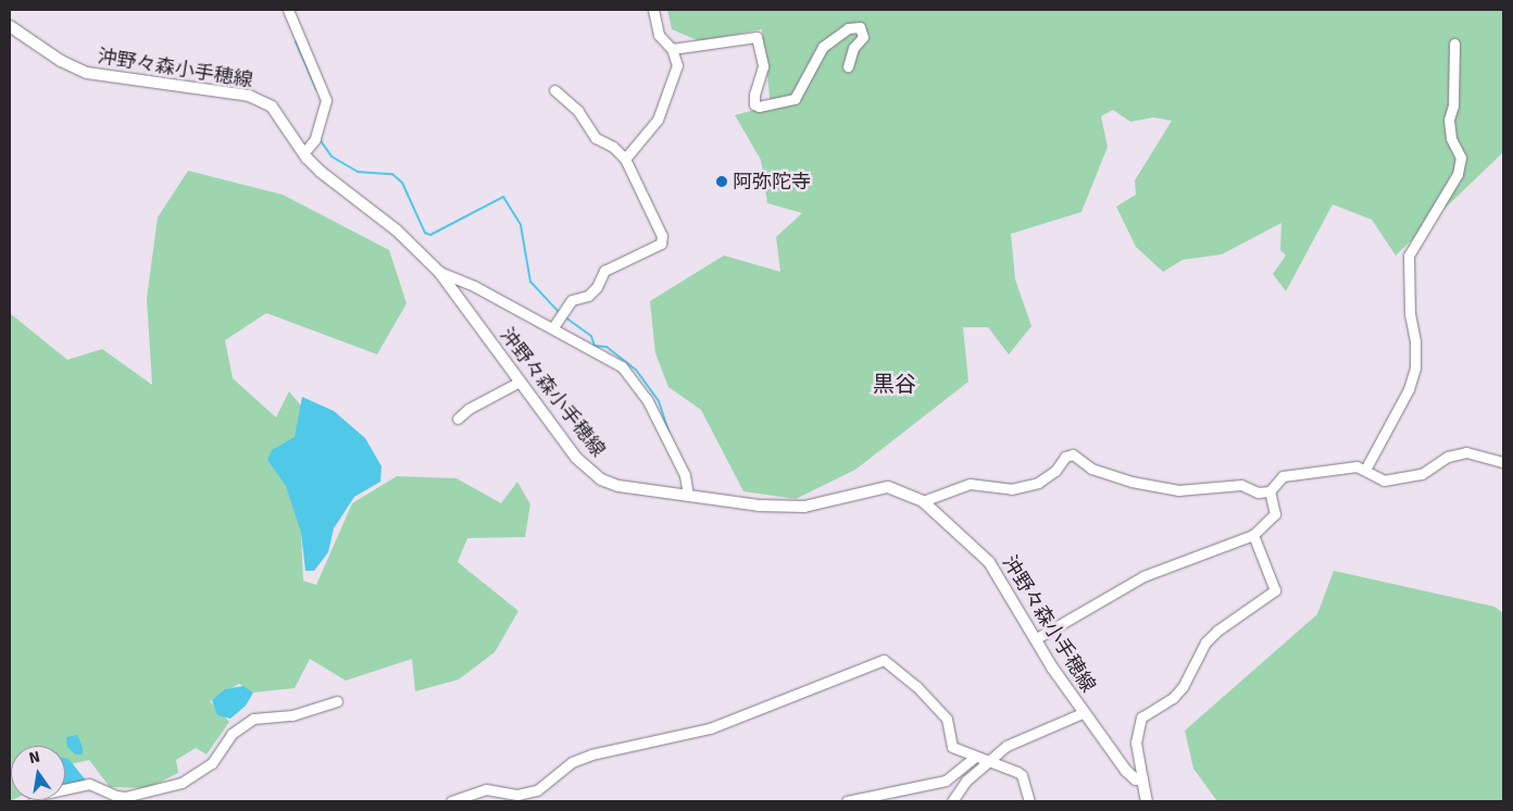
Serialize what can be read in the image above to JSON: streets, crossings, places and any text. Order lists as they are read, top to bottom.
{
  "streets": {
    "main road": ["沖野々森小手穂線"]
  },
  "districts": ["黒谷"],
  "places": ["阿弥陀寺"],
  "north": "top"
}
